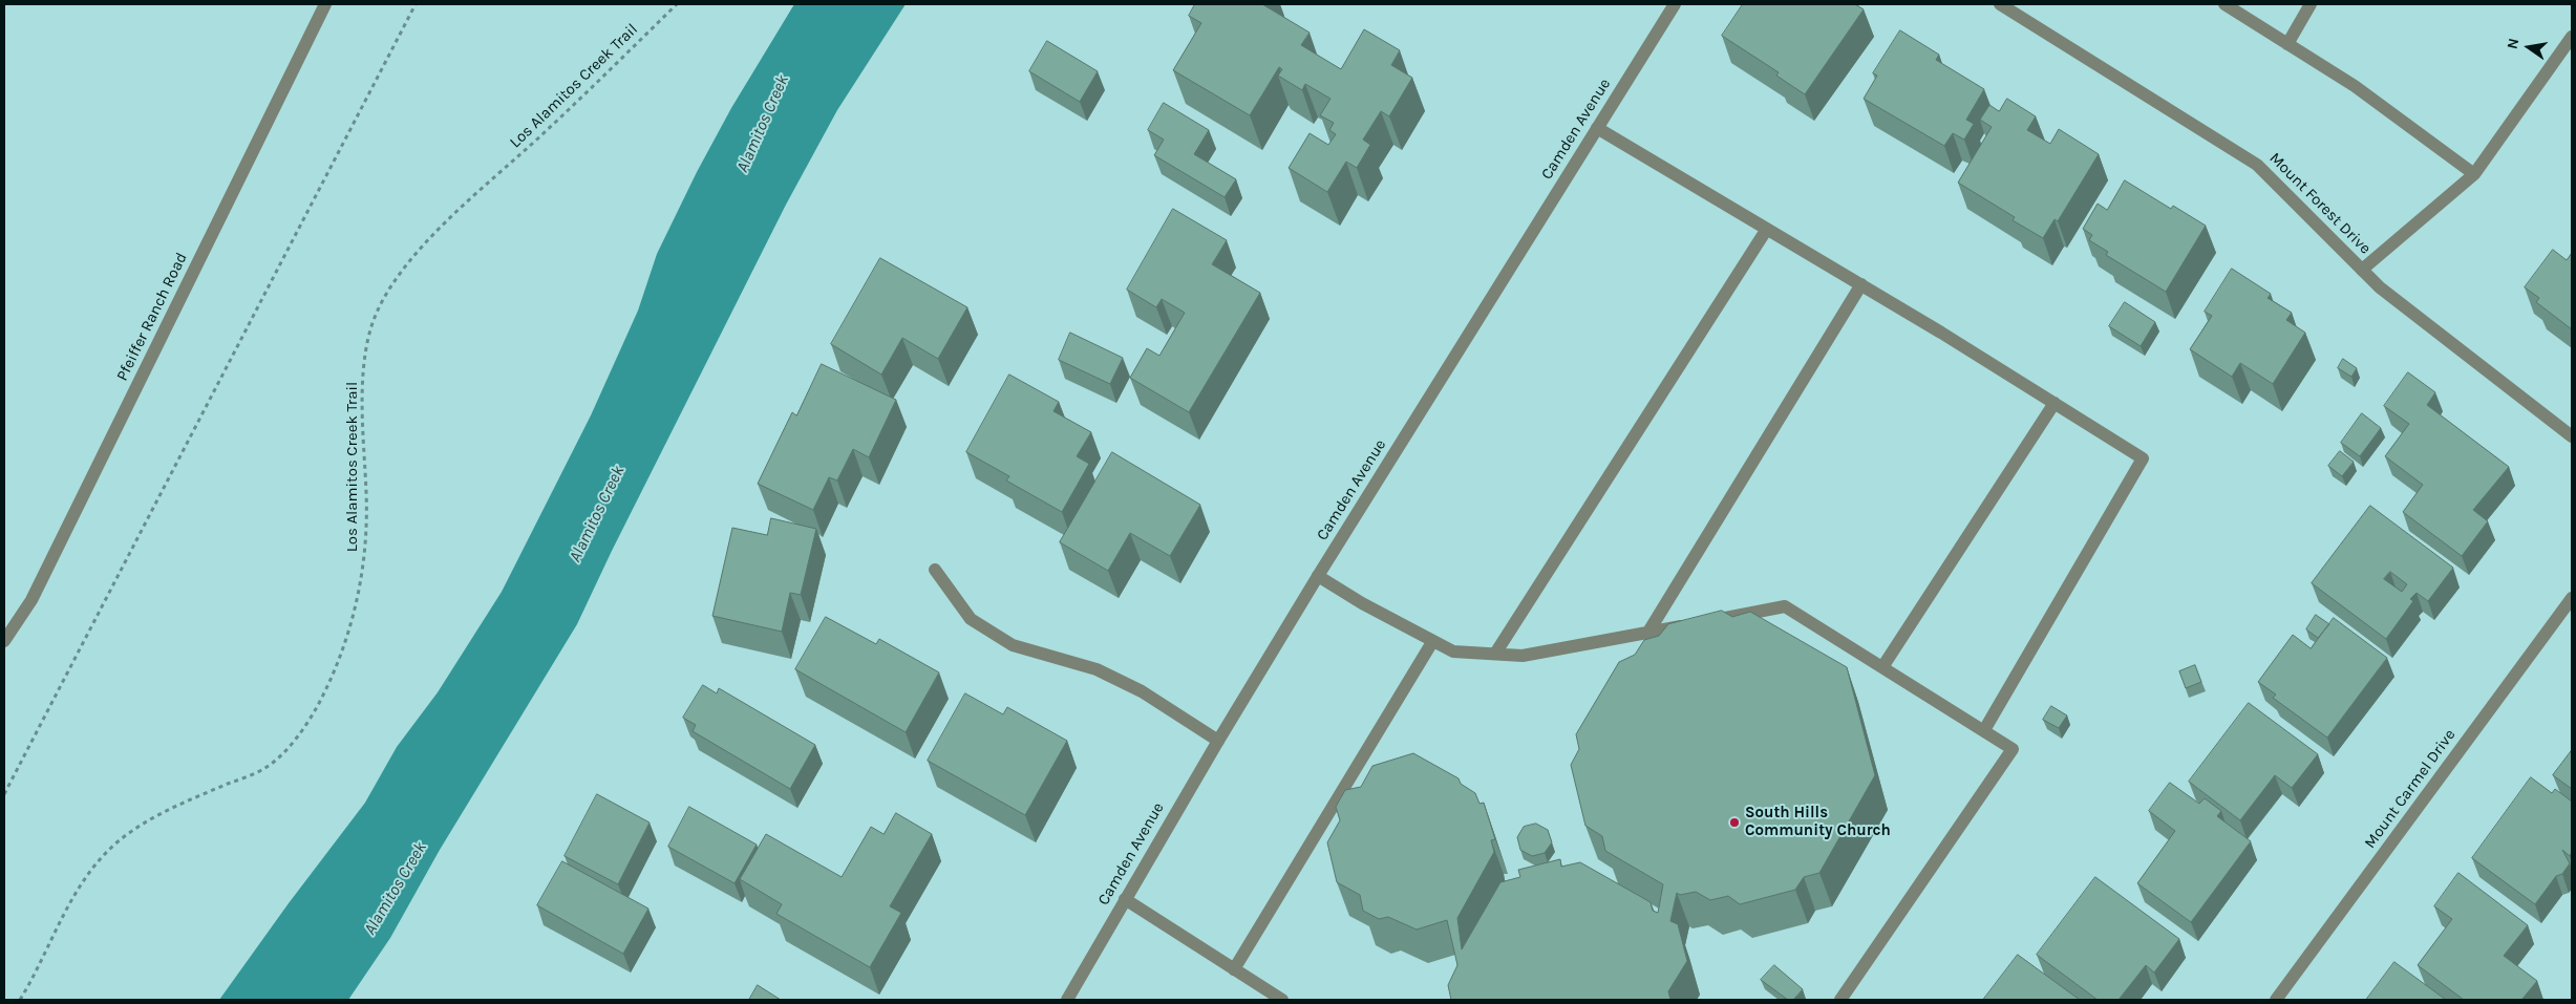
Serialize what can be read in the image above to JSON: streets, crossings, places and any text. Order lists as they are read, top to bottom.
{
  "streets": {
    "street": [
      "Camden Avenue",
      "Mount Forest Drive",
      "Pfeiffer Ranch Road",
      "Mount Carmel Drive"
    ],
    "path": ["Los Alamitos Creek Trail"]
  },
  "water": ["Alamitos Creek"],
  "places": ["South Hills Community Church"],
  "north": "left"
}
